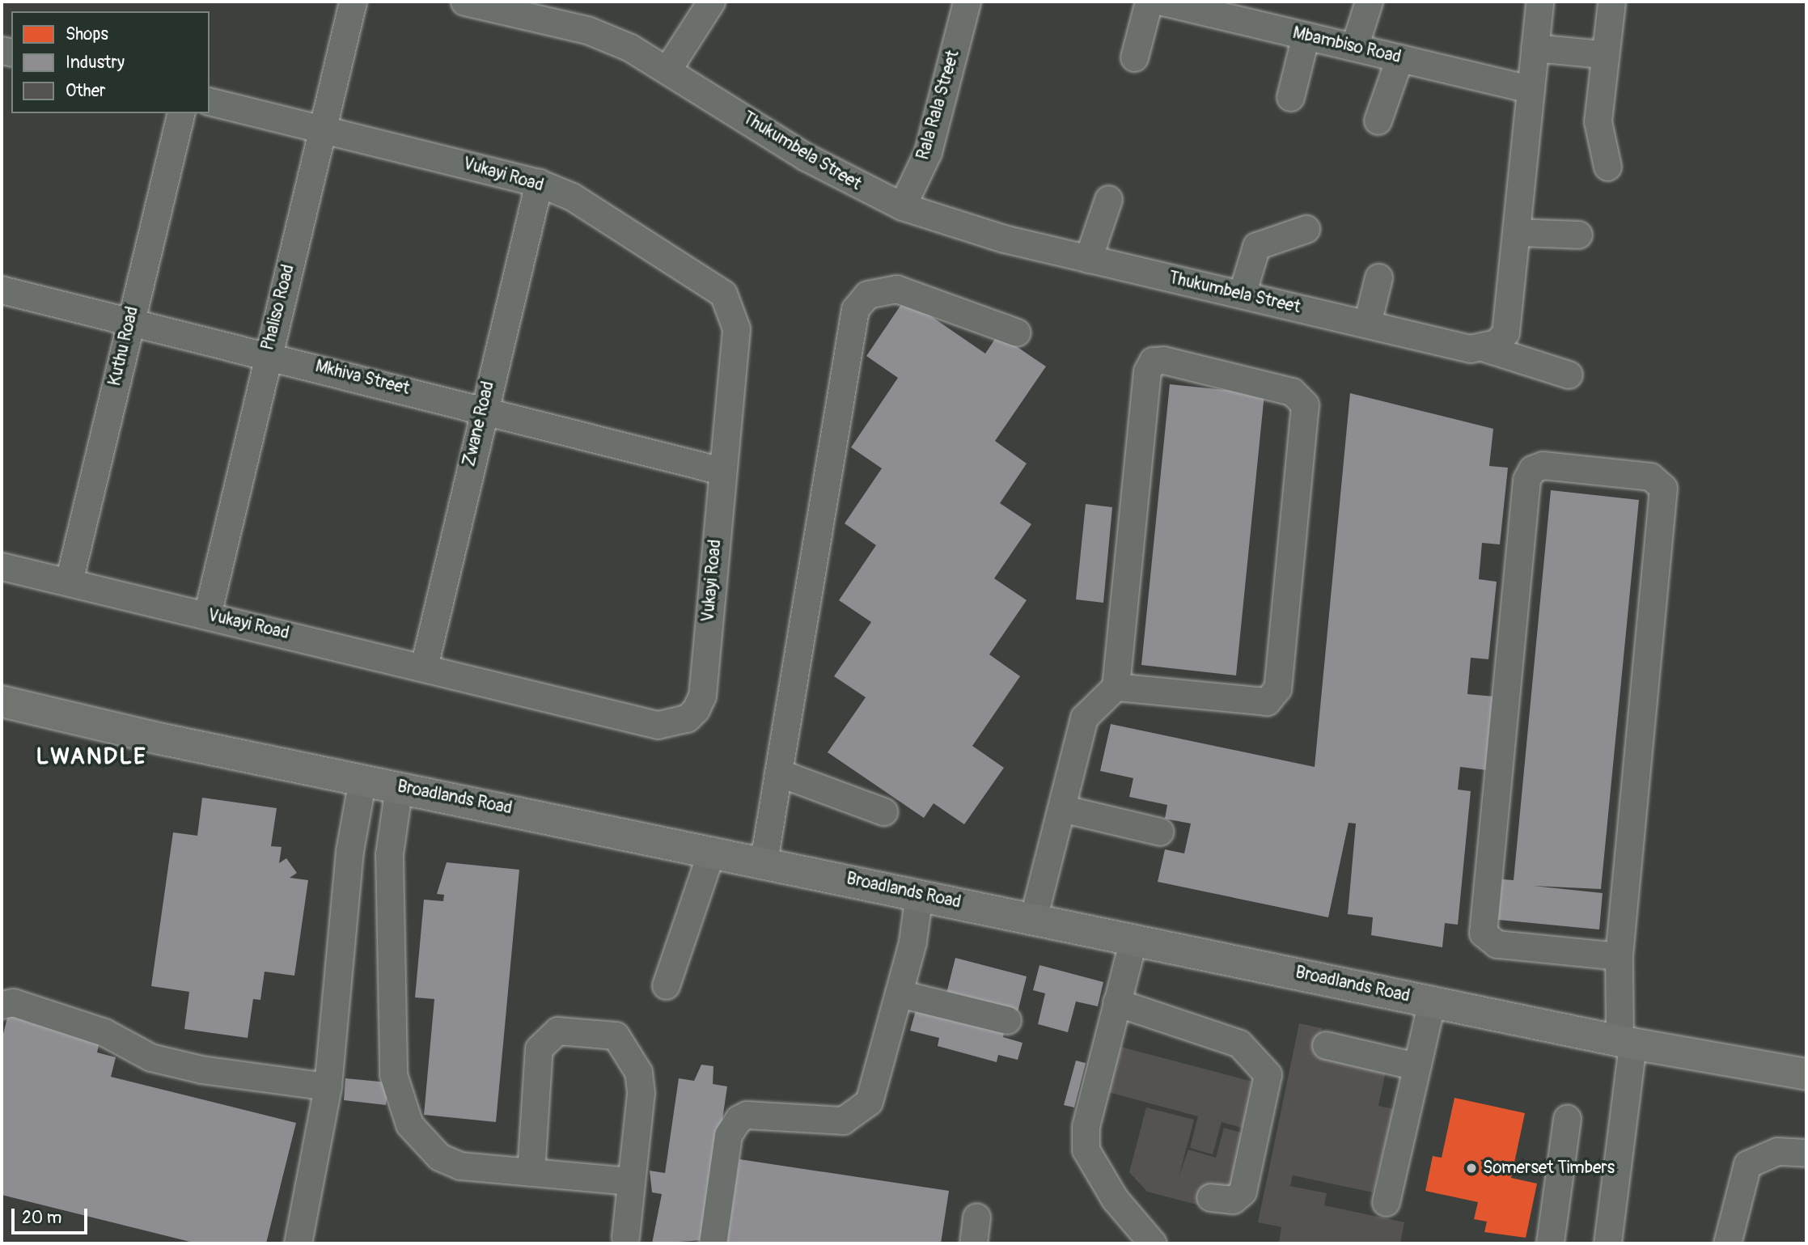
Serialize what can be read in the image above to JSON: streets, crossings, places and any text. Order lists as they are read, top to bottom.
{
  "streets": {
    "main road": ["Broadlands Road"],
    "street": [
      "Mbambiso Road",
      "Rala Rala Street",
      "Thukumbela Street",
      "Vukayi Road",
      "Phaliso Road",
      "Kuthu Road",
      "Mkhiva Street",
      "Zwane Road"
    ]
  },
  "crossings": [
    ["Rala Rala Street", "Thukumbela Street"],
    ["Vukayi Road", "Phaliso Road"],
    ["Vukayi Road", "Kuthu Road"],
    ["Vukayi Road", "Mkhiva Street"],
    ["Vukayi Road", "Zwane Road"],
    ["Phaliso Road", "Mkhiva Street"],
    ["Kuthu Road", "Mkhiva Street"],
    ["Mkhiva Street", "Zwane Road"]
  ],
  "districts": ["LWANDLE"],
  "places": ["Somerset Timbers"],
  "legend": ["Shops", "Industry", "Other"],
  "scale_bar": "20 m"
}
